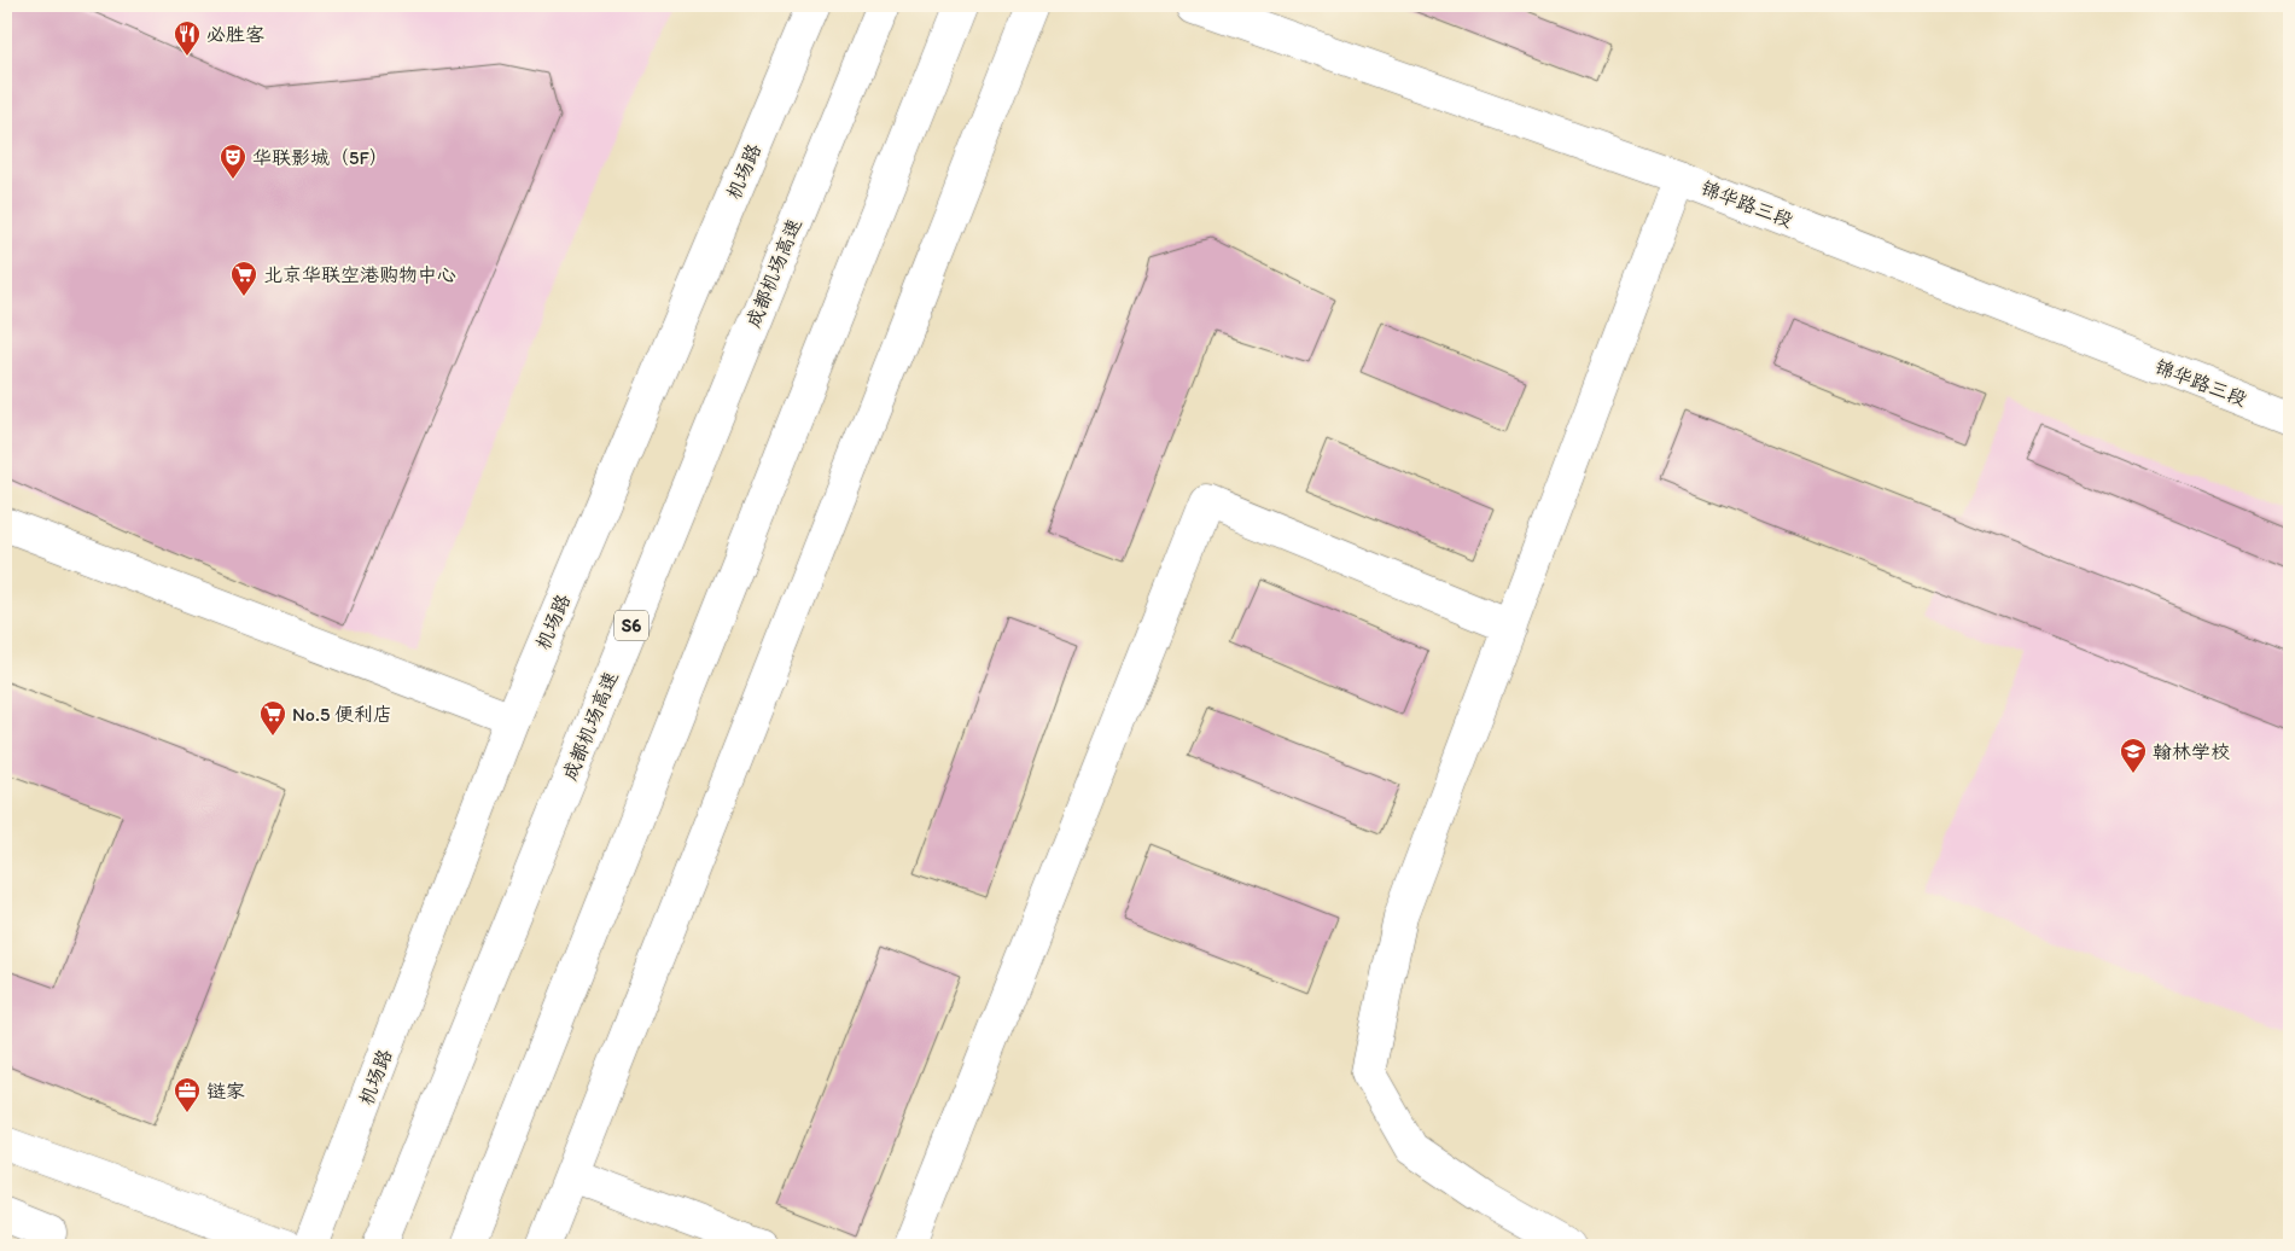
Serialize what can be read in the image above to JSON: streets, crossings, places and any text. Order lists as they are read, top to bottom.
{
  "streets": {
    "main road": [
      "机场路",
      "锦华路三段",
      "成都机场高速",
      "S6"
    ]
  },
  "places": {
    "restaurant": ["必胜客"],
    "theatre": ["华联影城（5F）"],
    "supermarket": ["北京华联空港购物中心", "No.5 便利店"],
    "school or university": ["翰林学校"],
    "office": ["链家"]
  }
}
